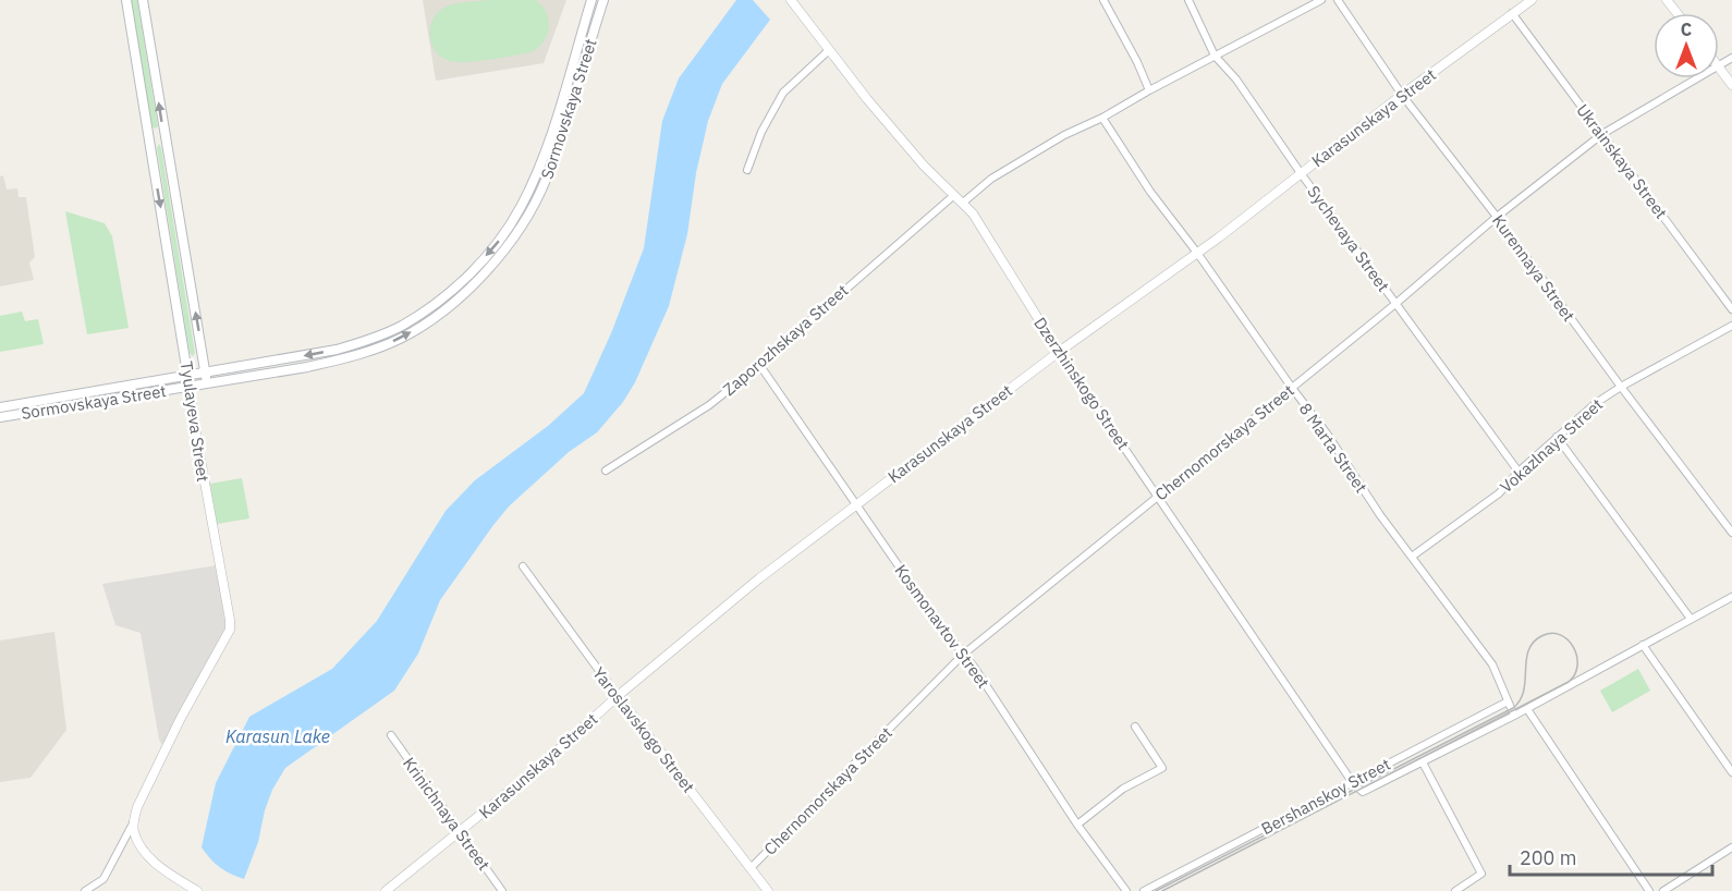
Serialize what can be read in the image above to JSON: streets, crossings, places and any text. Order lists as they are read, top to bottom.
{
  "streets": {
    "main road": ["Sormovskaya Street", "Tyulayeva Street"],
    "street": [
      "Karasunskaya Street",
      "Ukrainskaya Street",
      "Sychevaya Street",
      "Kurennaya Street",
      "Zaporozhskaya Street",
      "Dzerzhinskogo Street",
      "Chernomorskaya Street",
      "Vokazlnaya Street",
      "8 Marta Street",
      "Kosmonavtov Street",
      "Yaroslavskogo Street",
      "Bershanskoy Street",
      "Krinichnaya Street"
    ]
  },
  "crossings": [
    ["Sormovskaya Street", "Tyulayeva Street"],
    ["Karasunskaya Street", "Ukrainskaya Street"],
    ["Karasunskaya Street", "Sychevaya Street"],
    ["Karasunskaya Street", "Kurennaya Street"],
    ["Karasunskaya Street", "Dzerzhinskogo Street"],
    ["Karasunskaya Street", "8 Marta Street"],
    ["Karasunskaya Street", "Kosmonavtov Street"],
    ["Karasunskaya Street", "Yaroslavskogo Street"],
    ["Karasunskaya Street", "Krinichnaya Street"],
    ["Ukrainskaya Street", "Chernomorskaya Street"],
    ["Sychevaya Street", "Chernomorskaya Street"],
    ["Sychevaya Street", "Vokazlnaya Street"],
    ["Kurennaya Street", "Chernomorskaya Street"],
    ["Kurennaya Street", "Vokazlnaya Street"],
    ["Zaporozhskaya Street", "Dzerzhinskogo Street"],
    ["Zaporozhskaya Street", "Kosmonavtov Street"],
    ["Dzerzhinskogo Street", "Chernomorskaya Street"],
    ["Dzerzhinskogo Street", "Bershanskoy Street"],
    ["Chernomorskaya Street", "8 Marta Street"],
    ["Chernomorskaya Street", "Kosmonavtov Street"],
    ["Chernomorskaya Street", "Yaroslavskogo Street"],
    ["Vokazlnaya Street", "8 Marta Street"],
    ["8 Marta Street", "Bershanskoy Street"]
  ],
  "water": ["Karasun Lake"],
  "scale_bar": "200 m",
  "north": "top"
}
